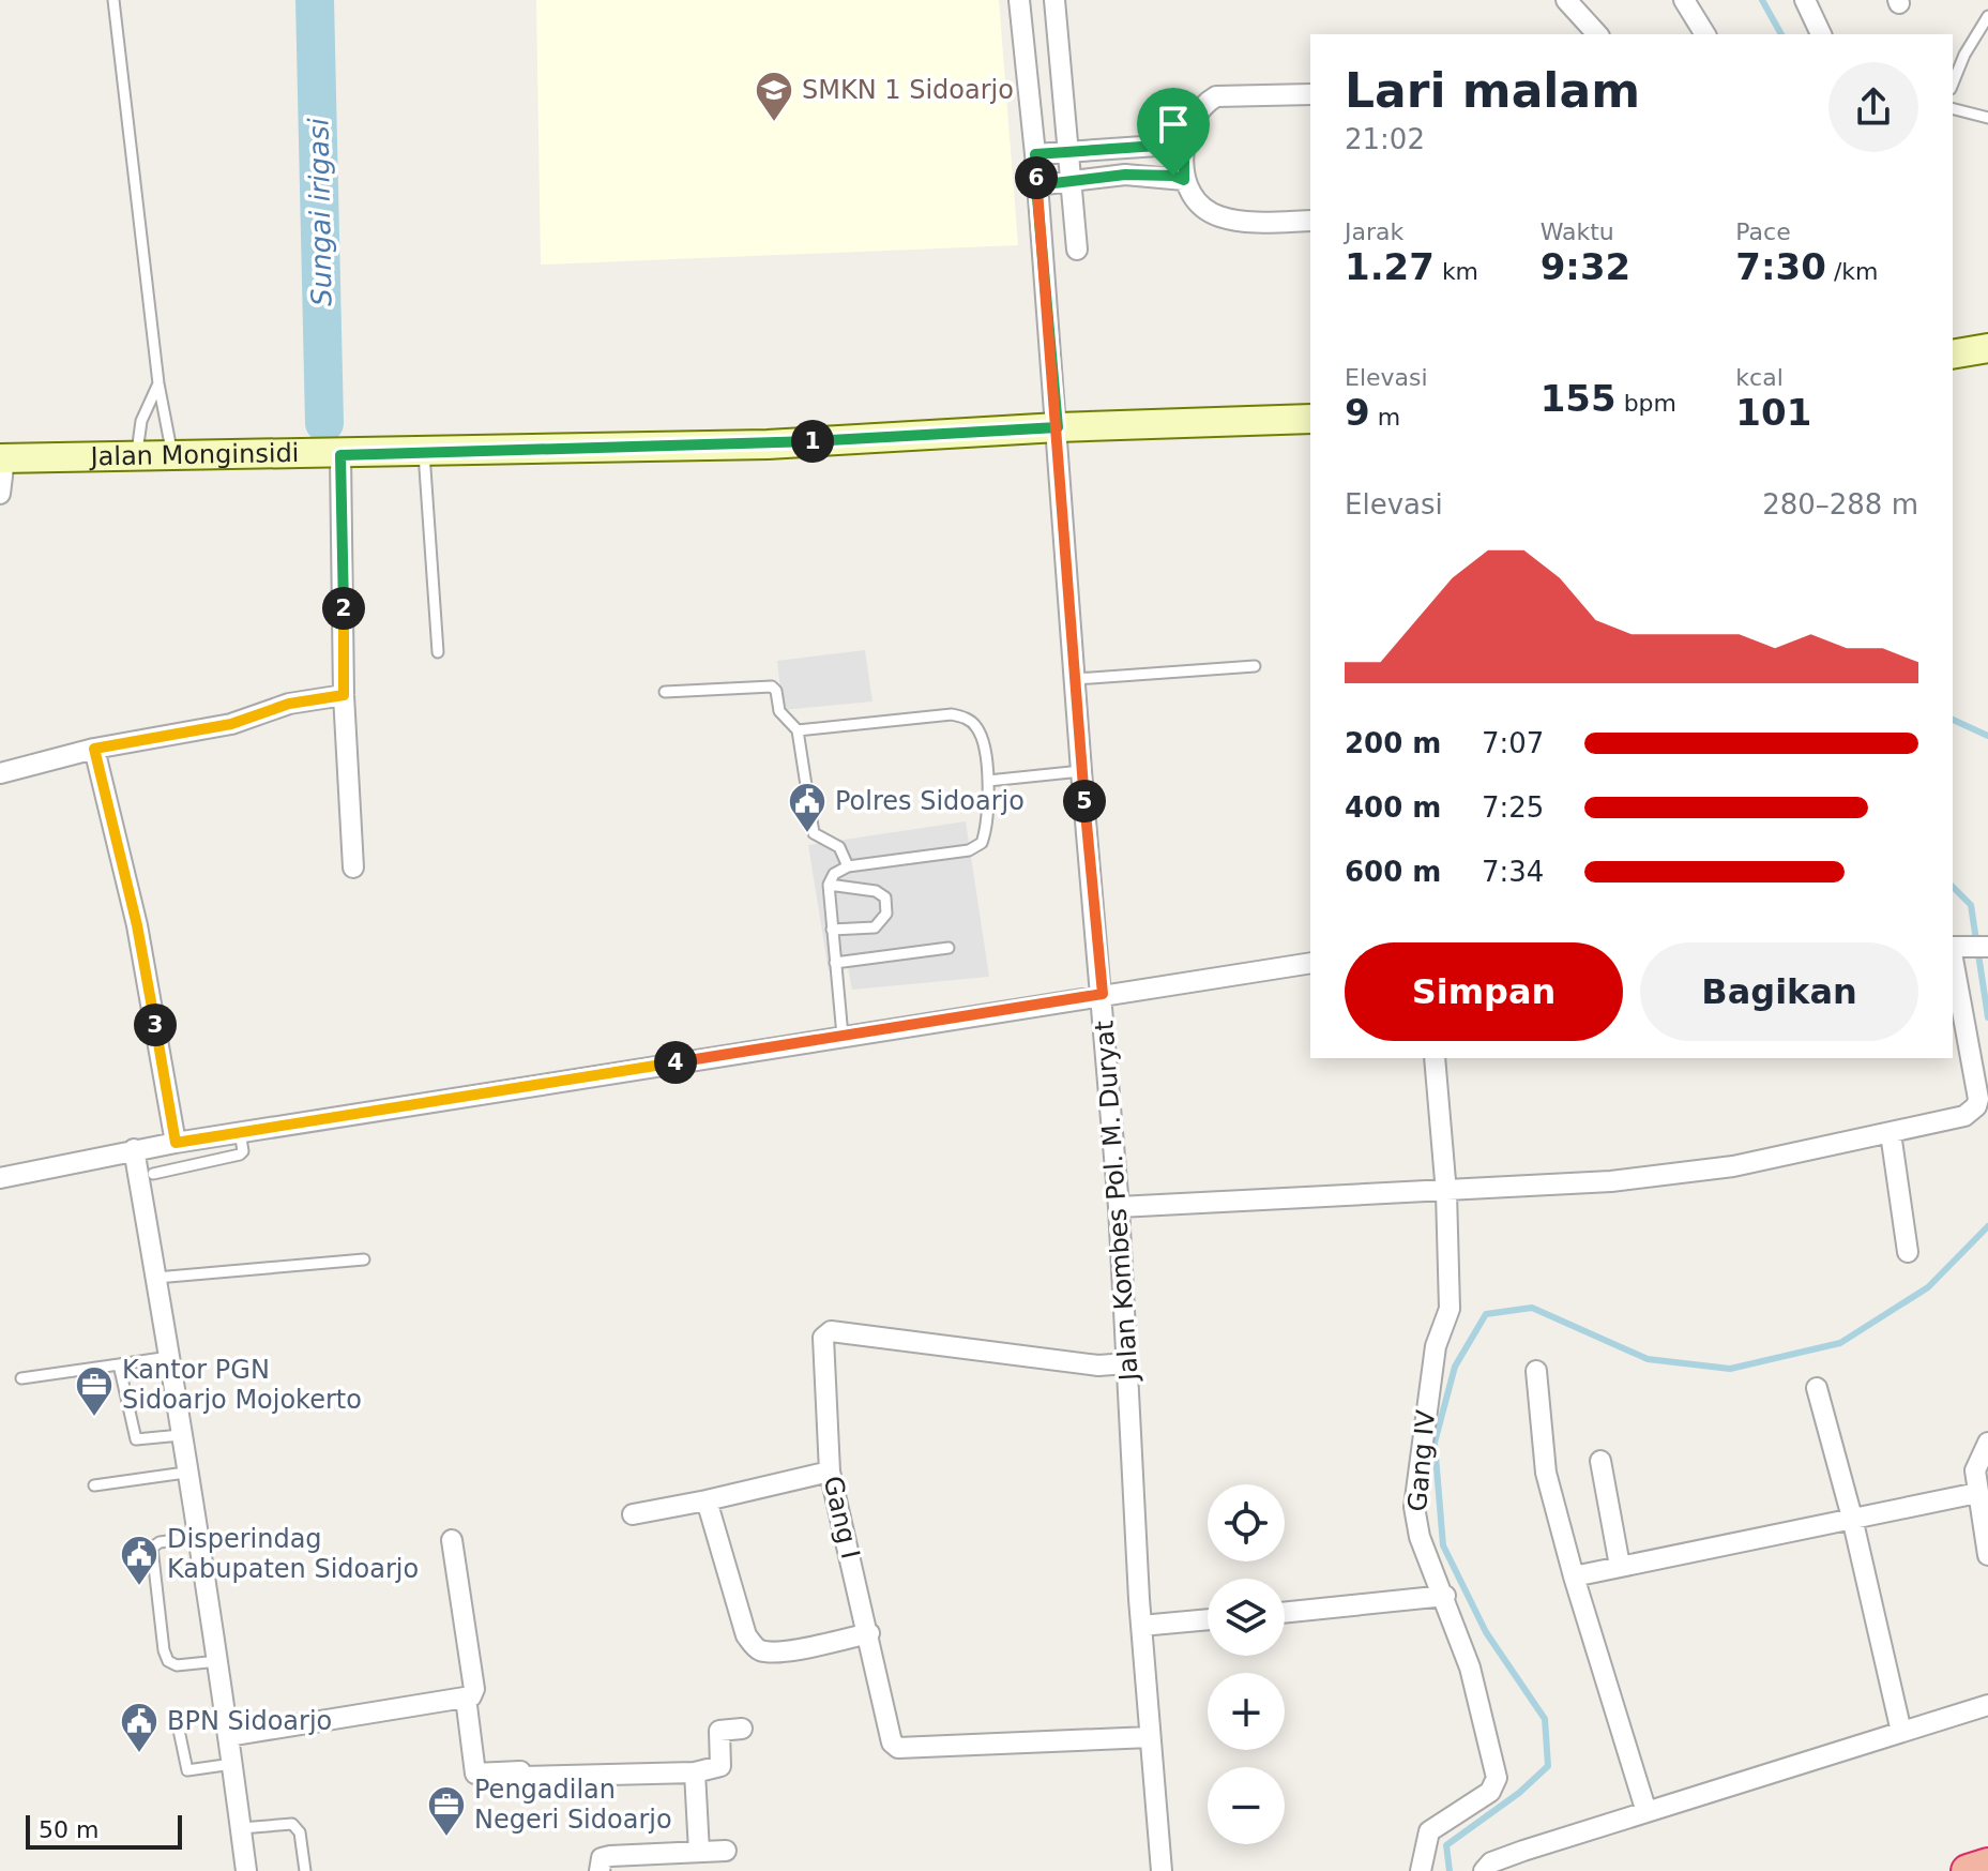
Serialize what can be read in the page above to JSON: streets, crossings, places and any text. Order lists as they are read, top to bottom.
{
  "streets": {
    "main road": ["Jalan Monginsidi"],
    "street": ["Jalan Kombes Pol. M. Duryat", "Gang IV", "Gang I"]
  },
  "crossings": [
    ["Jalan Monginsidi", "Jalan Kombes Pol. M. Duryat"],
    ["Jalan Kombes Pol. M. Duryat", "Gang I"]
  ],
  "water": ["Sungai irigasi"],
  "places": {
    "school or university": ["SMKN 1 Sidoarjo"],
    "public building": ["Polres Sidoarjo", "Disperindag Kabupaten Sidoarjo", "BPN Sidoarjo"],
    "office": ["Kantor PGN Sidoarjo Mojokerto", "Pengadilan Negeri Sidoarjo"]
  },
  "scale_bar": "50 m",
  "page": {
    "heading": ["Lari malam", "21:02"],
    "pins": [
      "6",
      "1",
      "2",
      "5",
      "3",
      "4"
    ],
    "stats": [
      ["Jarak", "1.27 km"],
      ["Waktu", "9:32"],
      ["Pace", "7:30 /km"],
      ["Elevasi", "9 m"],
      ["155 bpm"],
      ["kcal", "101"]
    ],
    "chart": ["Elevasi", "280–288 m"],
    "list": [
      {
        "name": "200 m",
        "note": "7:07"
      },
      {
        "name": "400 m",
        "note": "7:25"
      },
      {
        "name": "600 m",
        "note": "7:34"
      }
    ],
    "buttons": ["Simpan", "Bagikan"],
    "map_buttons": ["+", "−"],
    "scale": "50 m"
  }
}
